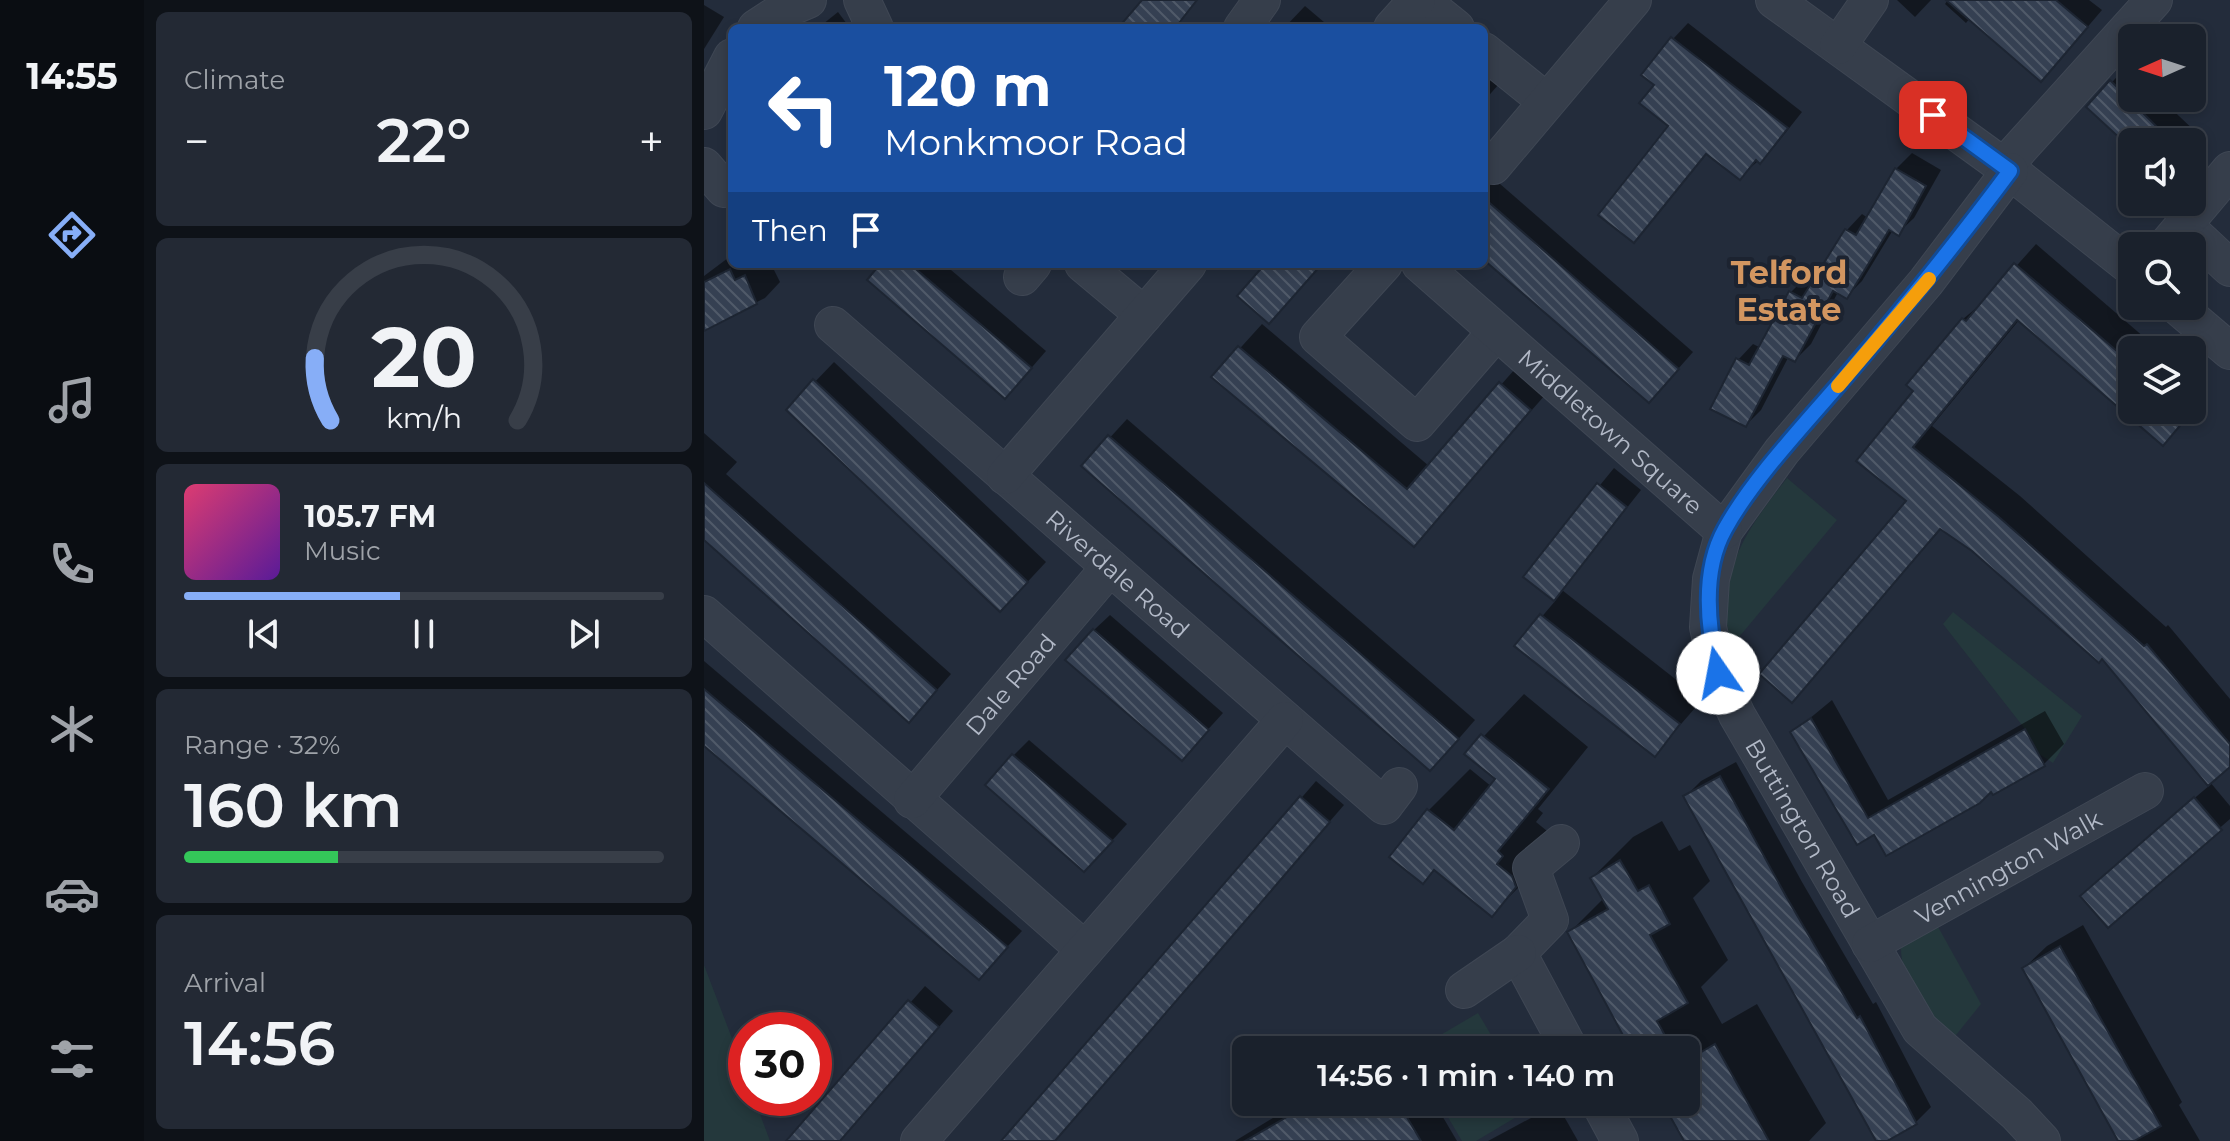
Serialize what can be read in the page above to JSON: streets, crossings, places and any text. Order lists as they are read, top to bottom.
{
  "streets": {
    "street": [
      "Middletown Square",
      "Riverdale Road",
      "Dale Road",
      "Buttington Road",
      "Vennington Walk"
    ]
  },
  "crossings": [
    ["Middletown Square", "Buttington Road"],
    ["Riverdale Road", "Dale Road"],
    ["Buttington Road", "Vennington Walk"]
  ],
  "districts": ["Telford Estate"],
  "north": "left",
  "page": {
    "tabs": "14:55",
    "tile": [
      "Climate",
      ["Range · 32%", "160 km"],
      ["Arrival", "14:56"]
    ],
    "turn": ["120 m", "Monkmoor Road"],
    "heat": ["−", "22°", "+"],
    "then": "Then",
    "song": ["105.7 FM", "Music"],
    "limit": "30",
    "trip": "14:56 · 1 min · 140 m",
    "gauge": ["20", "km/h"]
  }
}
